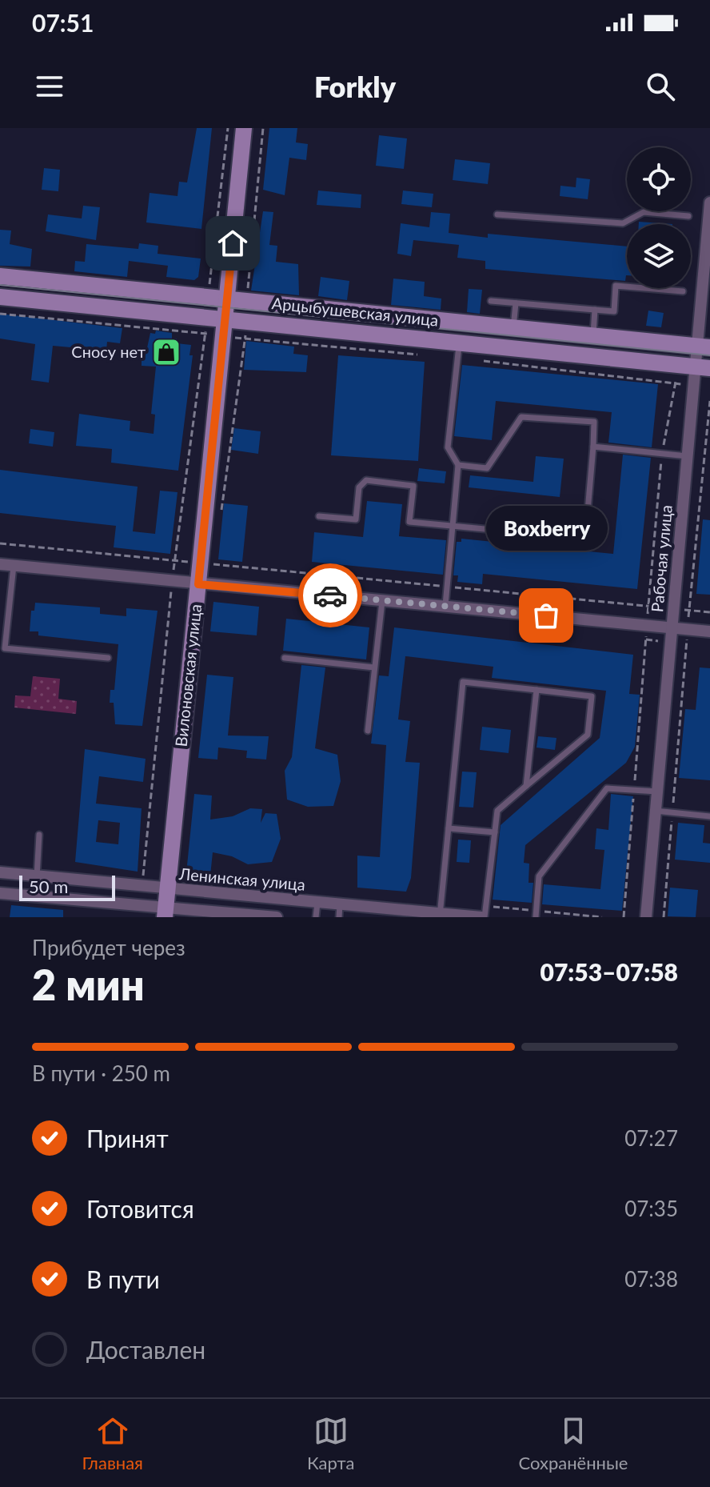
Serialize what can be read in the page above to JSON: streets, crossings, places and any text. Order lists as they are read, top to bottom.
{
  "streets": {
    "main road": ["Арцыбушевская улица", "Вилоновская улица"],
    "street": ["Рабочая улица", "Ленинская улица"]
  },
  "crossings": [
    ["Арцыбушевская улица", "Рабочая улица"],
    ["Арцыбушевская улица", "Вилоновская улица"],
    ["Вилоновская улица", "Ленинская улица"]
  ],
  "places": {
    "shop": ["Сносу нет"],
    "other": ["Boxberry"]
  },
  "scale_bar": "50 m",
  "page": {
    "status": "07:51",
    "header": "Forkly",
    "bubble": "Boxberry",
    "scale": "50 m",
    "heading": ["2 мин", "Прибудет через", "07:53–07:58"],
    "bar": "В пути · 250 m",
    "list": [
      ["Принят", "07:27"],
      ["Готовится", "07:35"],
      ["В пути", "07:38"],
      "Доставлен"
    ],
    "tabs": ["Главная", "Карта", "Сохранённые"]
  }
}
